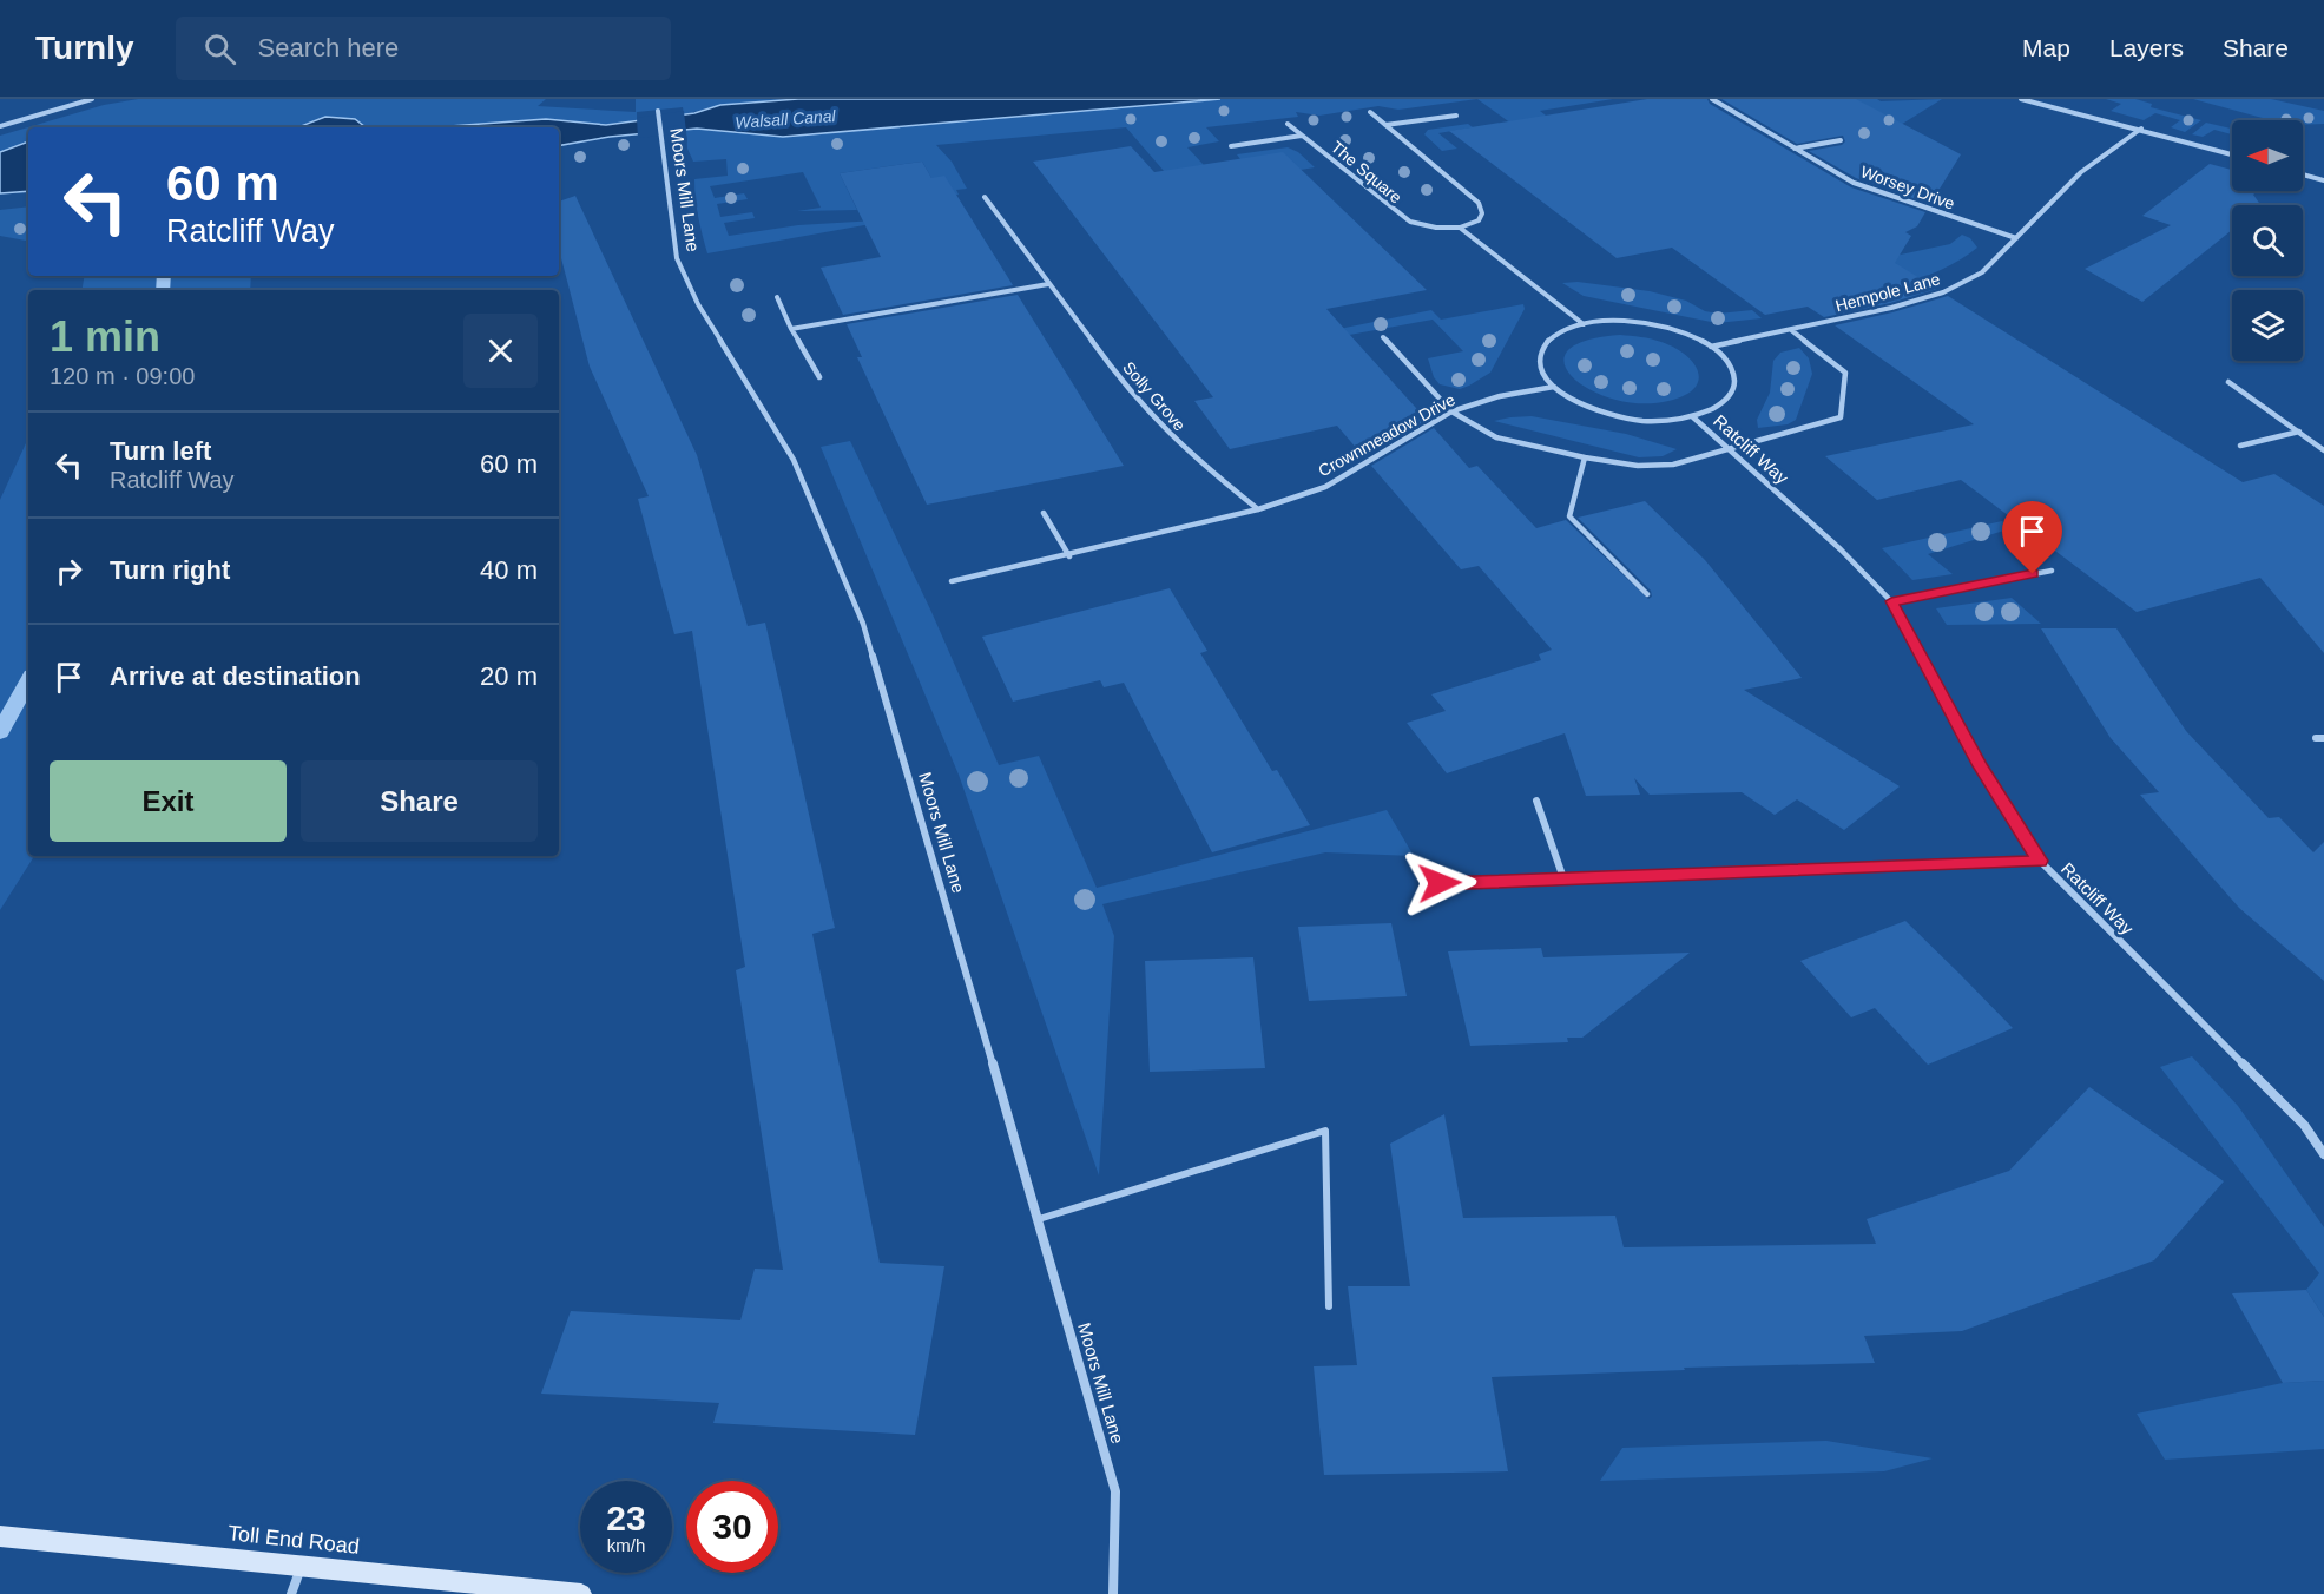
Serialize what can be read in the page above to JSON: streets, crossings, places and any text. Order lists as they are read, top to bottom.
{
  "streets": {
    "street": [
      "The Square",
      "Worsey Drive",
      "Moors Mill Lane",
      "Hempole Lane",
      "Solly Grove",
      "Crownmeadow Drive",
      "Ratcliff Way",
      "Toll End Road"
    ]
  },
  "crossings": [
    ["Worsey Drive", "Hempole Lane"],
    ["Hempole Lane", "Ratcliff Way"],
    ["Solly Grove", "Crownmeadow Drive"],
    ["Crownmeadow Drive", "Ratcliff Way"]
  ],
  "water": ["Walsall Canal"],
  "north": "left",
  "page": {
    "header": "Turnly",
    "search": "Search here",
    "nav": ["Map", "Layers", "Share"],
    "turn": ["60 m", "Ratcliff Way"],
    "heading": ["1 min", "120 m · 09:00"],
    "list": [
      {
        "name": "Turn left",
        "note": "Ratcliff Way",
        "value": "60 m"
      },
      {
        "name": "Turn right",
        "value": "40 m"
      },
      {
        "name": "Arrive at destination",
        "value": "20 m"
      }
    ],
    "buttons": ["Exit", "Share"],
    "speed": "23 km/h",
    "limit": "30"
  }
}
